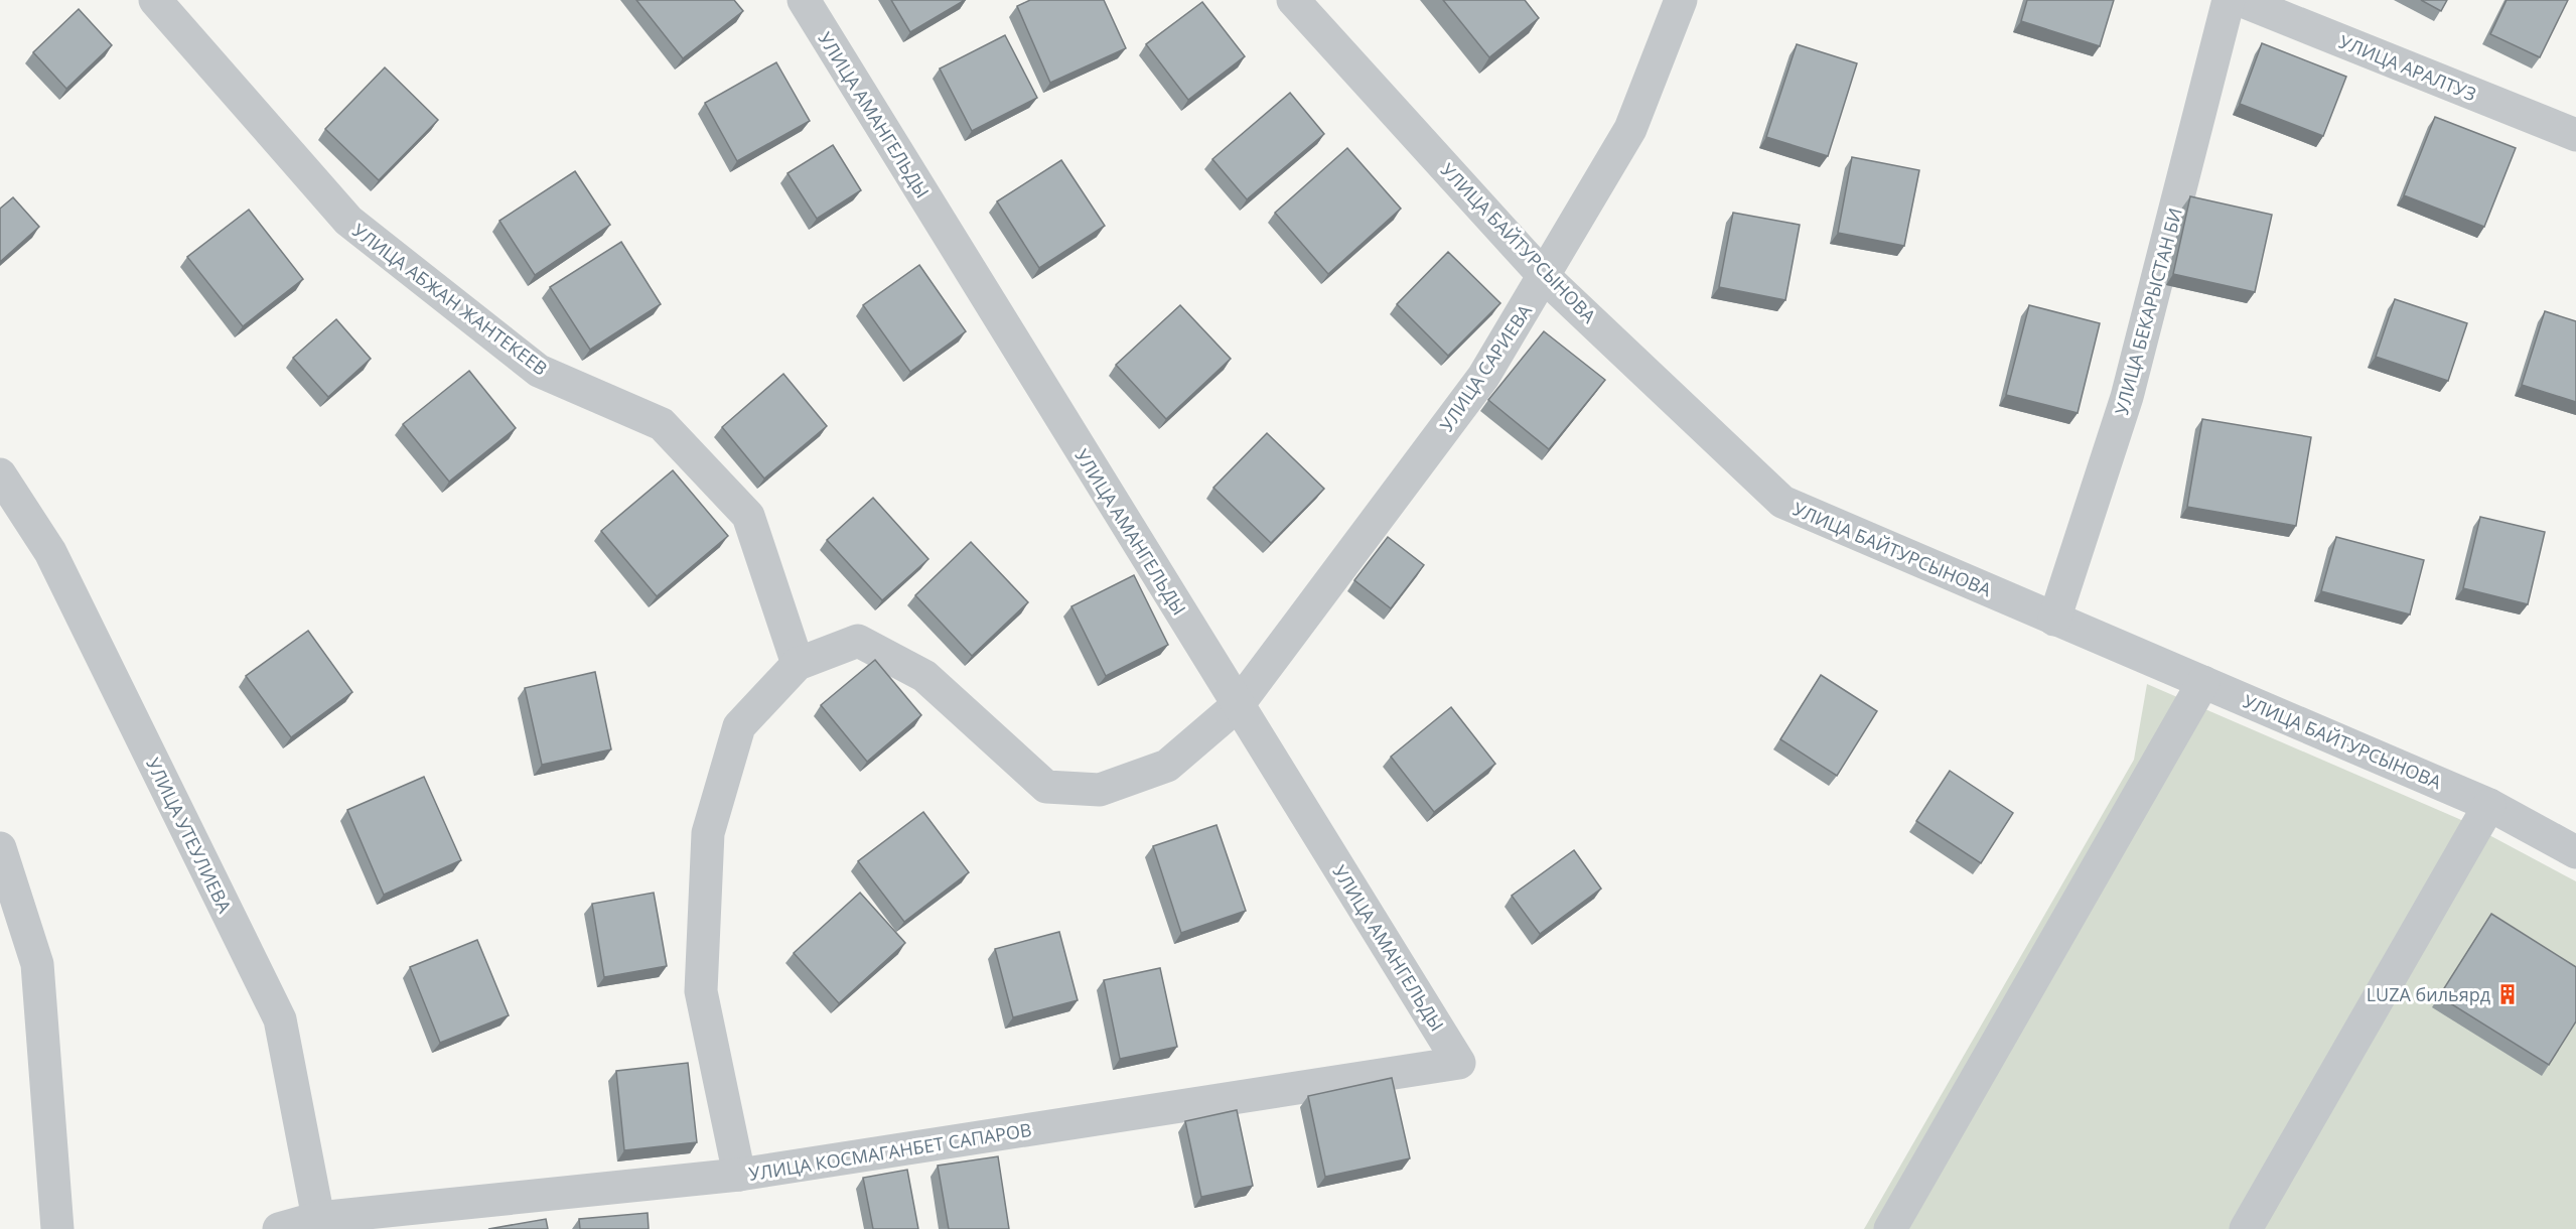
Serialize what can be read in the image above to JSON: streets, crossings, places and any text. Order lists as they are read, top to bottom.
{
  "streets": {
    "street": [
      "УЛИЦА АРАЛТУЗ",
      "УЛИЦА АМАНГЕЛЬДЫ",
      "УЛИЦА БАЙТУРСЫНОВА",
      "УЛИЦА АБЖАН ЖАНТЕКЕЕВ",
      "УЛИЦА БЕКАРЫСТАН БИ",
      "УЛИЦА САРИЕВА",
      "УЛИЦА УТЕУЛИЕВА",
      "УЛИЦА КОСМАГАНБЕТ САПАРОВ"
    ]
  },
  "crossings": [
    ["УЛИЦА АМАНГЕЛЬДЫ", "УЛИЦА САРИЕВА"],
    ["УЛИЦА АМАНГЕЛЬДЫ", "УЛИЦА КОСМАГАНБЕТ САПАРОВ"],
    ["УЛИЦА БАЙТУРСЫНОВА", "УЛИЦА БЕКАРЫСТАН БИ"],
    ["УЛИЦА БАЙТУРСЫНОВА", "УЛИЦА САРИЕВА"],
    ["УЛИЦА АБЖАН ЖАНТЕКЕЕВ", "УЛИЦА САРИЕВА"],
    ["УЛИЦА УТЕУЛИЕВА", "УЛИЦА КОСМАГАНБЕТ САПАРОВ"]
  ],
  "places": {
    "building": ["LUZA бильярд"]
  }
}
